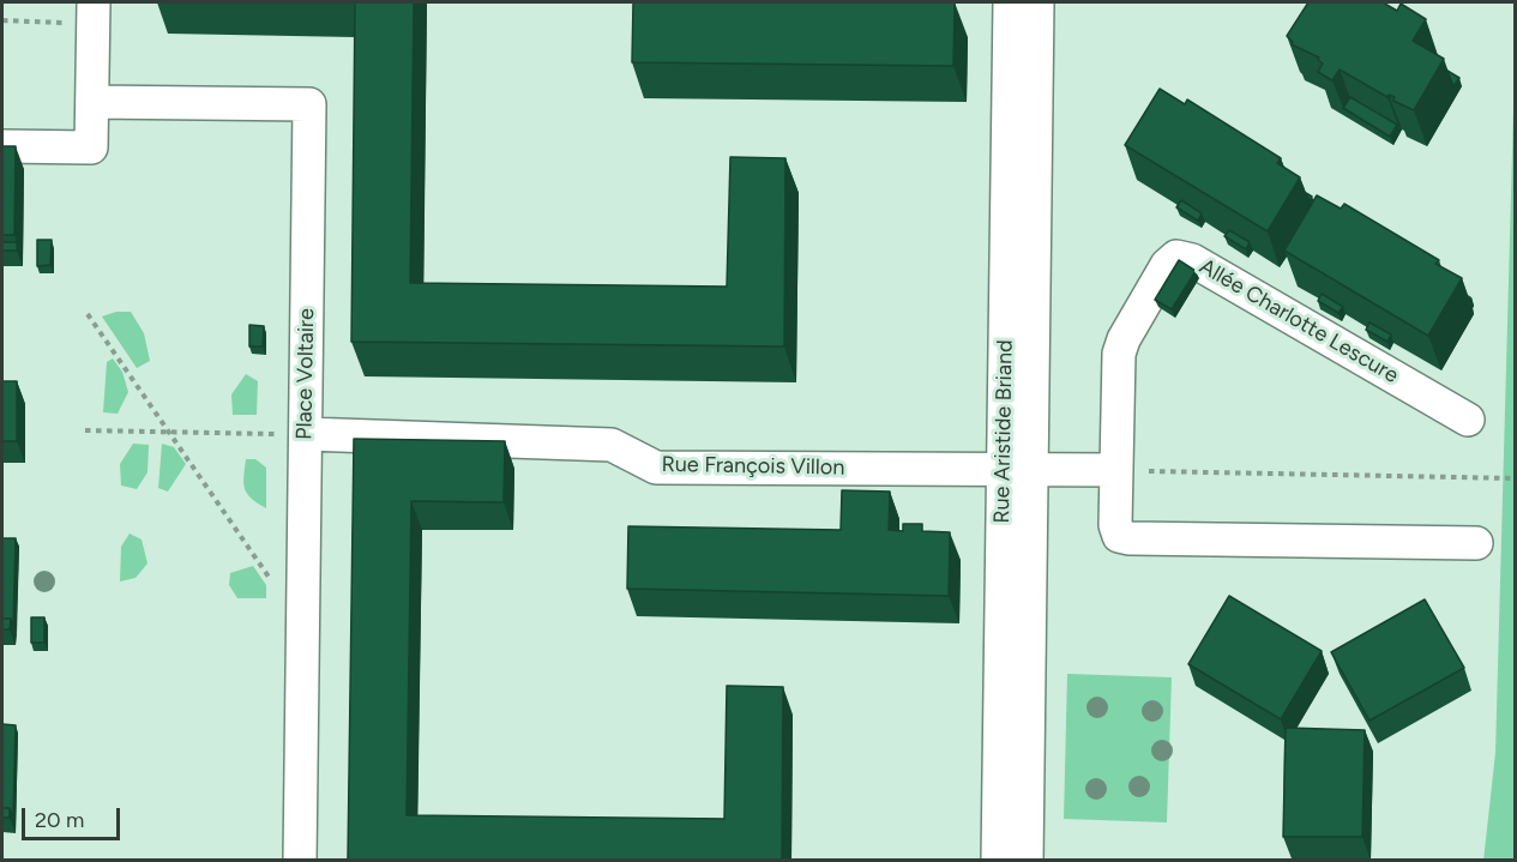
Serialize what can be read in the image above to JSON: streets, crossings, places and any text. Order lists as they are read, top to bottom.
{
  "streets": {
    "street": [
      "Allée Charlotte Lescure",
      "Place Voltaire",
      "Rue Aristide Briand",
      "Rue François Villon"
    ]
  },
  "crossings": [
    ["Place Voltaire", "Rue François Villon"],
    ["Rue Aristide Briand", "Rue François Villon"]
  ],
  "scale_bar": "20 m"
}
